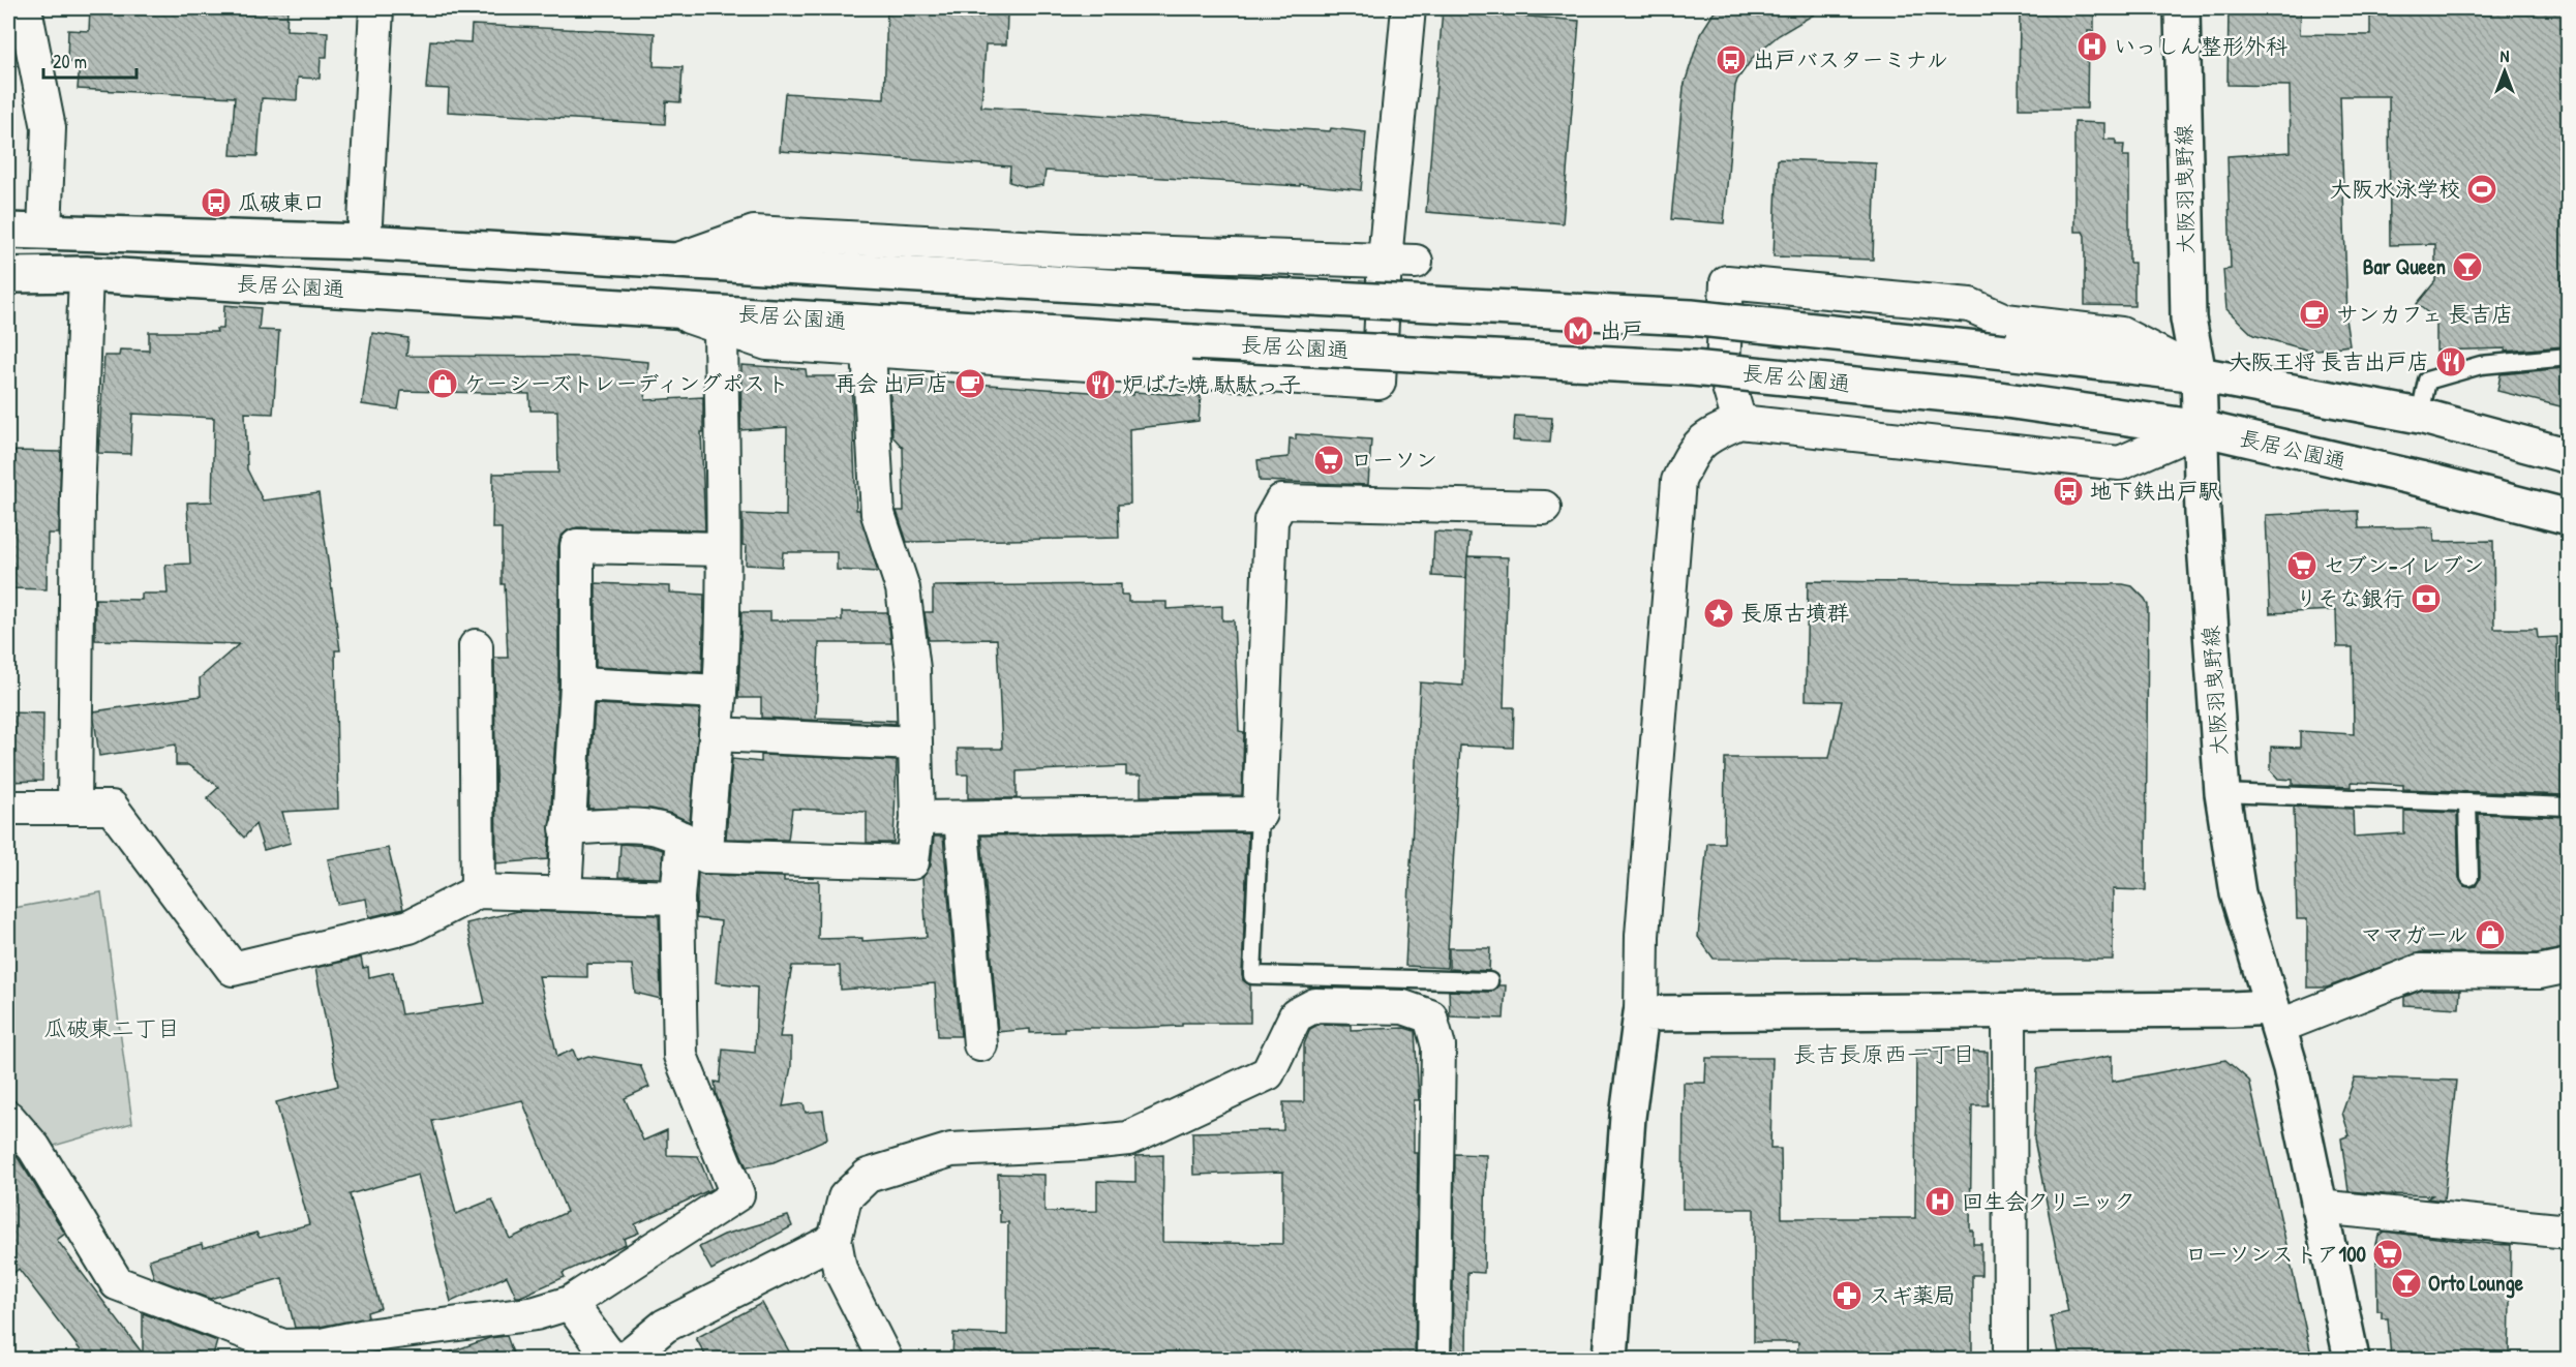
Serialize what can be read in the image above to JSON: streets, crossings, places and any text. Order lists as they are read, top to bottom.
{
  "streets": {
    "main road": ["大阪羽曳野線", "長居公園通"]
  },
  "crossings": [
    ["大阪羽曳野線", "長居公園通"]
  ],
  "districts": ["瓜破東二丁目", "長吉長原西一丁目"],
  "places": {
    "hospital": ["いっしん整形外科", "回生会クリニック"],
    "bus stop": ["出戸バスターミナル", "瓜破東口", "地下鉄出戸駅"],
    "sports": ["大阪水泳学校"],
    "bar": ["Bar Queen", "Orto Lounge"],
    "cafe": ["サンカフェ 長吉店", "再会 出戸店"],
    "metro station": ["出戸"],
    "restaurant": ["大阪王将 長吉出戸店", "炉ばた焼 駄駄っ子"],
    "shop": ["ケーシーズトレーディングポスト", "ママガール"],
    "supermarket": ["ローソン", "セブン-イレブン", "ローソンストア100"],
    "bank": ["りそな銀行"],
    "place": ["長原古墳群"],
    "pharmacy": ["スギ薬局"]
  },
  "scale_bar": "20 m",
  "north": "top"
}
